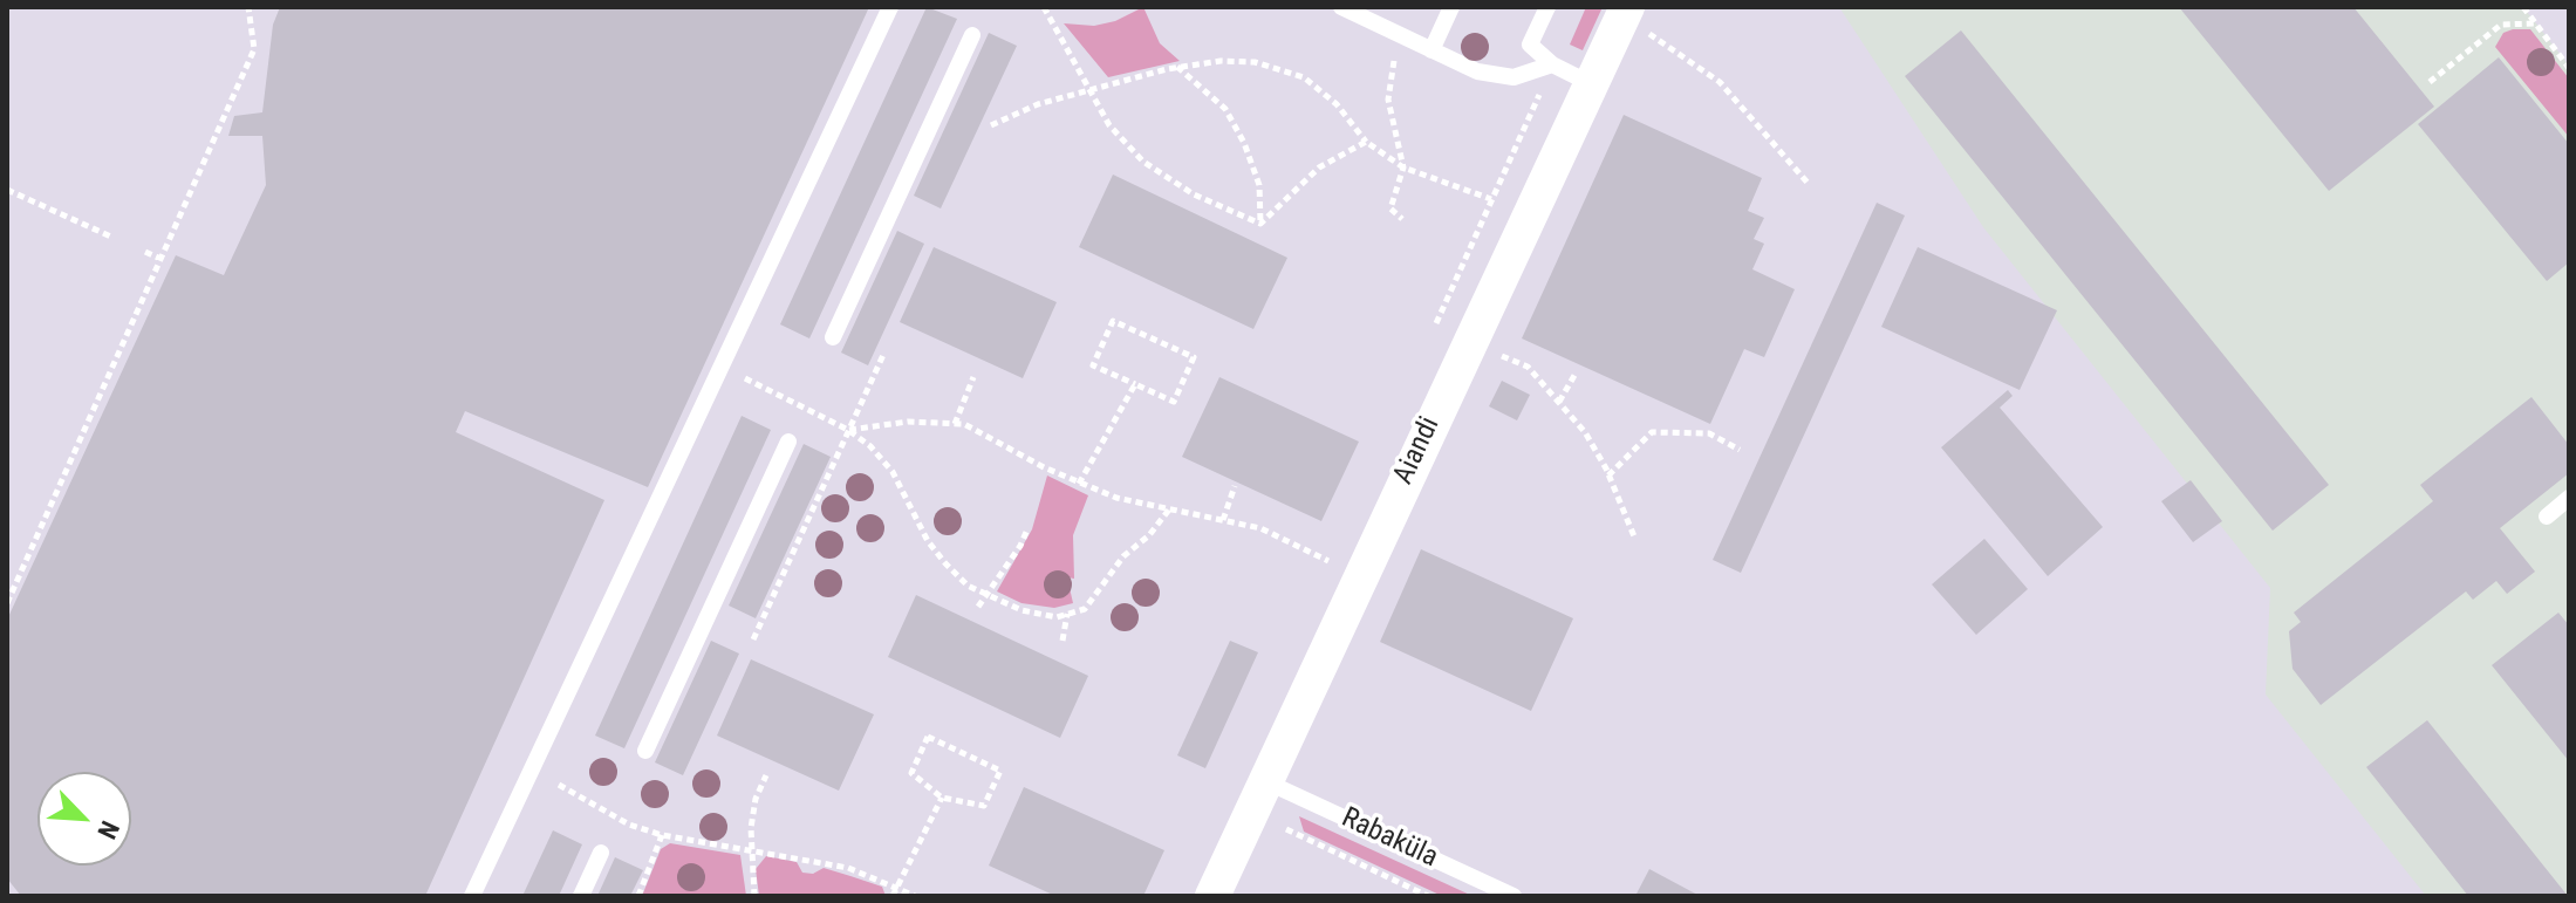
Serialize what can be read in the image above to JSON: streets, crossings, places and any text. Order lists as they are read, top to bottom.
{
  "streets": {
    "street": ["Aiandi"],
    "lane": ["Rabaküla"]
  },
  "crossings": [
    ["Aiandi", "Rabaküla"]
  ],
  "north": "bottom right"
}
